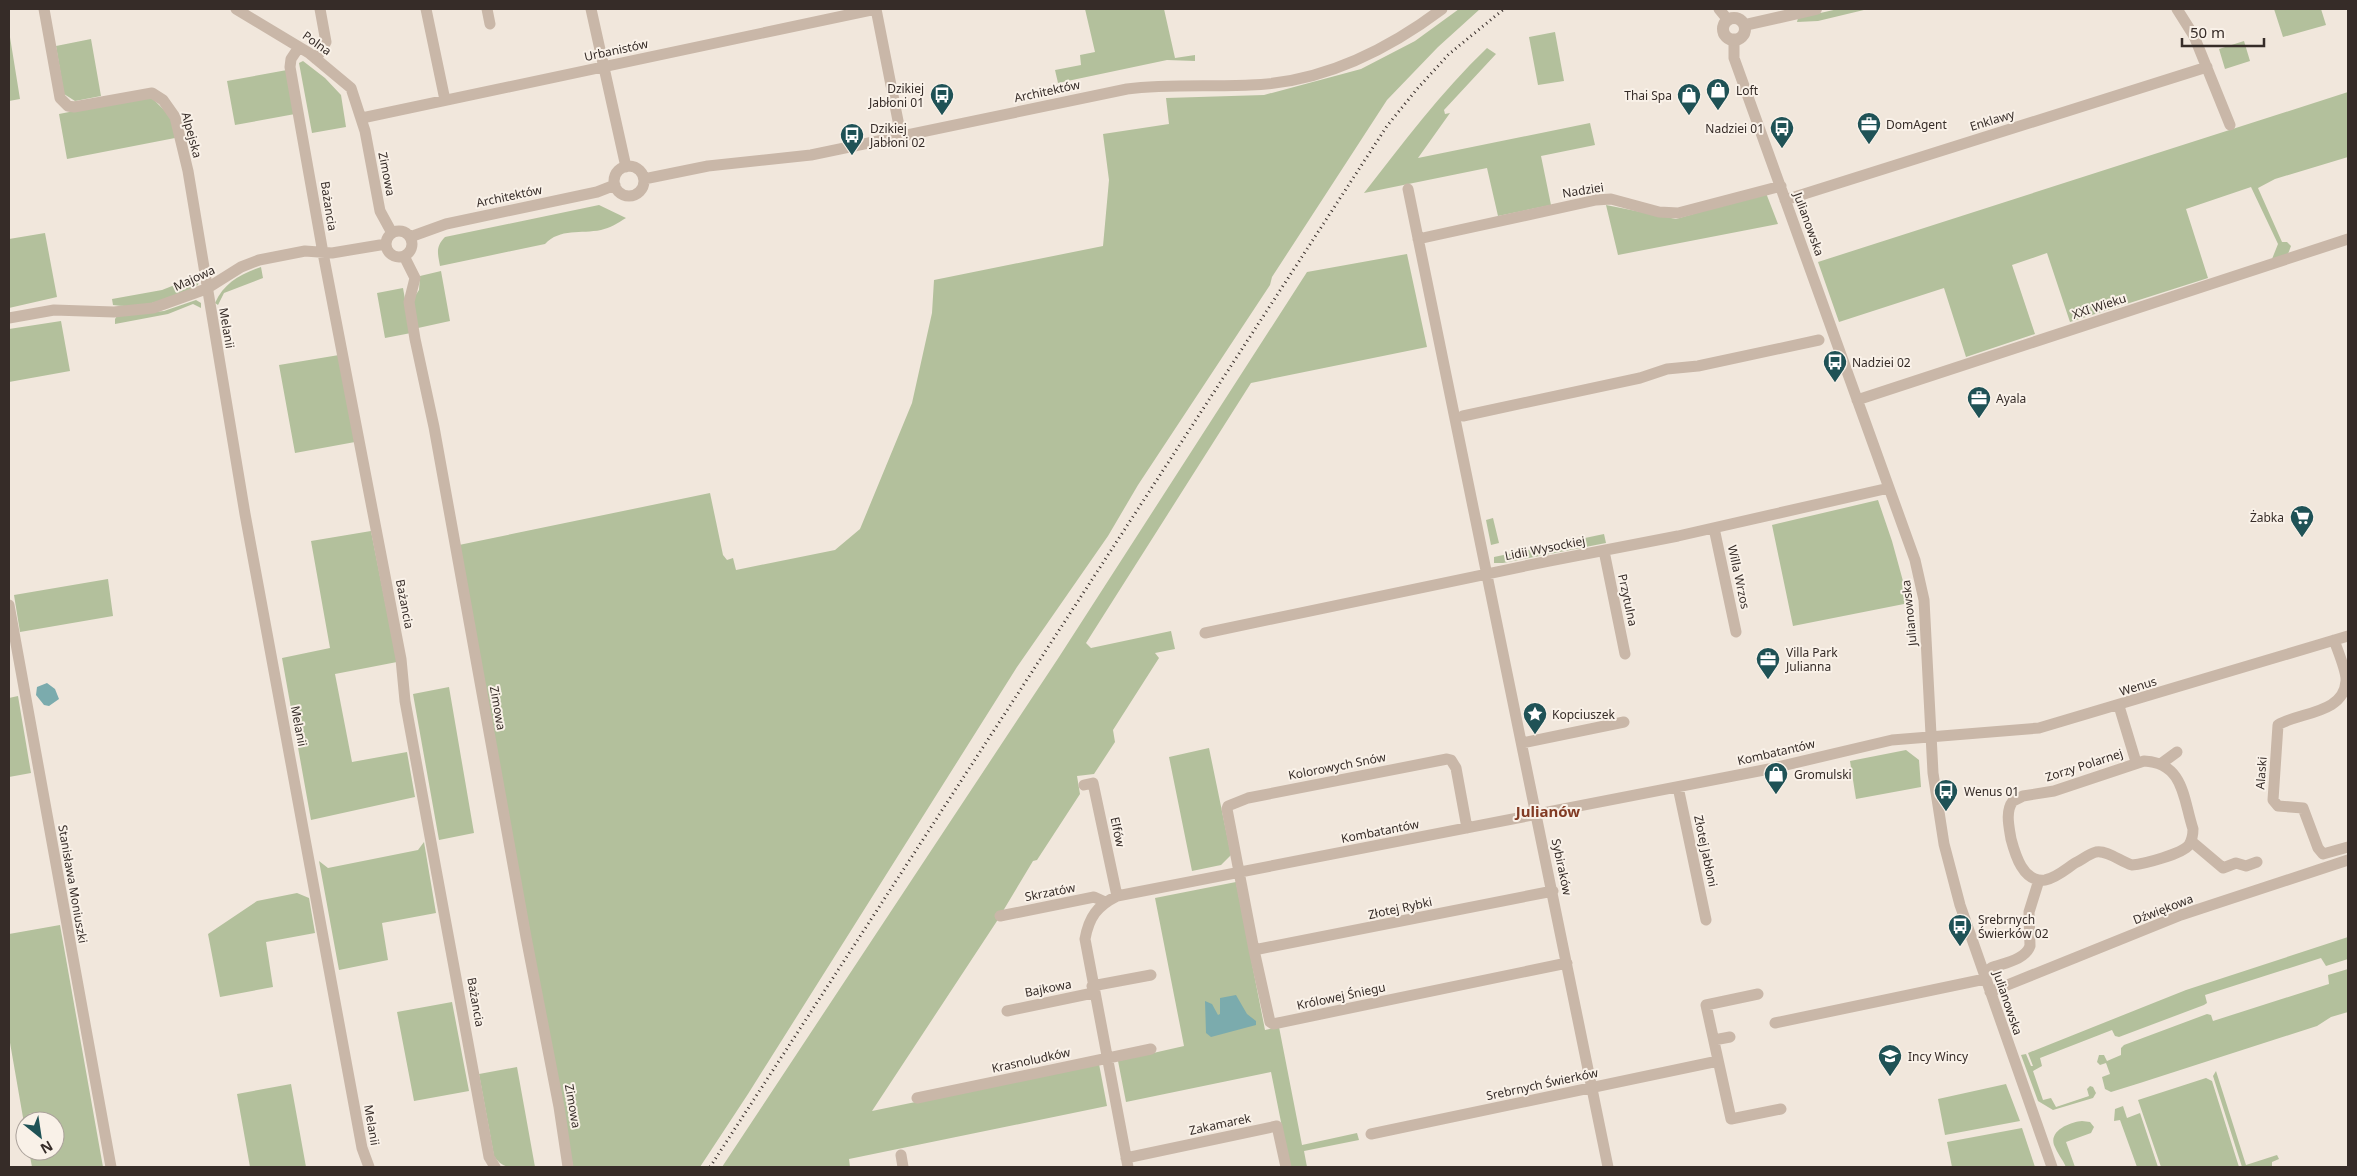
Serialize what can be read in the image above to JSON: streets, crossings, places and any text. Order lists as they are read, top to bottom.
{
  "streets": {
    "street": [
      "Polna",
      "Urbanistów",
      "Architektów",
      "Enklawy",
      "Alpejska",
      "Zimowa",
      "Nadziei",
      "Bażancia",
      "Julianowska",
      "Majowa",
      "XXI Wieku",
      "Melanii",
      "Lidii Wysockiej",
      "Willa Wrzos",
      "Przytulna",
      "Wenus",
      "Kombatantów",
      "Zorzy Polarnej",
      "Kolorowych Snów",
      "Alaski",
      "Elfów",
      "Złotej Jabłoni",
      "Sybiraków",
      "Stanisława Moniuszki",
      "Skrzatów",
      "Złotej Rybki",
      "Dźwiękowa",
      "Bajkowa",
      "Królowej Śniegu",
      "Krasnoludków",
      "Srebrnych Świerków",
      "Zakamarek"
    ]
  },
  "crossings": [
    ["Polna", "Urbanistów"],
    ["Polna", "Zimowa"],
    ["Polna", "Bażancia"],
    ["Urbanistów", "Zimowa"],
    ["Architektów", "Zimowa"],
    ["Architektów", "Majowa"],
    ["Enklawy", "Julianowska"],
    ["Alpejska", "Majowa"],
    ["Alpejska", "Melanii"],
    ["Zimowa", "Majowa"],
    ["Nadziei", "Julianowska"],
    ["Bażancia", "Majowa"],
    ["Julianowska", "XXI Wieku"],
    ["Julianowska", "Lidii Wysockiej"],
    ["Julianowska", "Wenus"],
    ["Julianowska", "Kombatantów"],
    ["Julianowska", "Dźwiękowa"],
    ["Majowa", "Melanii"],
    ["Lidii Wysockiej", "Willa Wrzos"],
    ["Lidii Wysockiej", "Przytulna"],
    ["Lidii Wysockiej", "Sybiraków"],
    ["Wenus", "Kombatantów"],
    ["Wenus", "Zorzy Polarnej"],
    ["Wenus", "Alaski"],
    ["Kombatantów", "Kolorowych Snów"],
    ["Kombatantów", "Elfów"],
    ["Kombatantów", "Złotej Jabłoni"],
    ["Kombatantów", "Sybiraków"],
    ["Kombatantów", "Skrzatów"],
    ["Kombatantów", "Bajkowa"],
    ["Kombatantów", "Królowej Śniegu"],
    ["Kombatantów", "Krasnoludków"],
    ["Kombatantów", "Zakamarek"],
    ["Kolorowych Snów", "Królowej Śniegu"],
    ["Sybiraków", "Złotej Rybki"],
    ["Sybiraków", "Królowej Śniegu"],
    ["Sybiraków", "Srebrnych Świerków"],
    ["Złotej Rybki", "Królowej Śniegu"]
  ],
  "districts": ["Julianów"],
  "places": {
    "shop": ["Loft", "Thai Spa", "Gromulski"],
    "bus stop": [
      "Dzikiej Jabłoni 01",
      "Nadziei 01",
      "Dzikiej Jabłoni 02",
      "Nadziei 02",
      "Wenus 01",
      "Srebrnych Świerków 02"
    ],
    "office": ["DomAgent", "Ayala", "Villa Park Julianna"],
    "supermarket": ["Żabka"],
    "place": ["Kopciuszek"],
    "school or university": ["Incy Wincy"]
  },
  "scale_bar": "50 m",
  "north": "bottom right"
}
